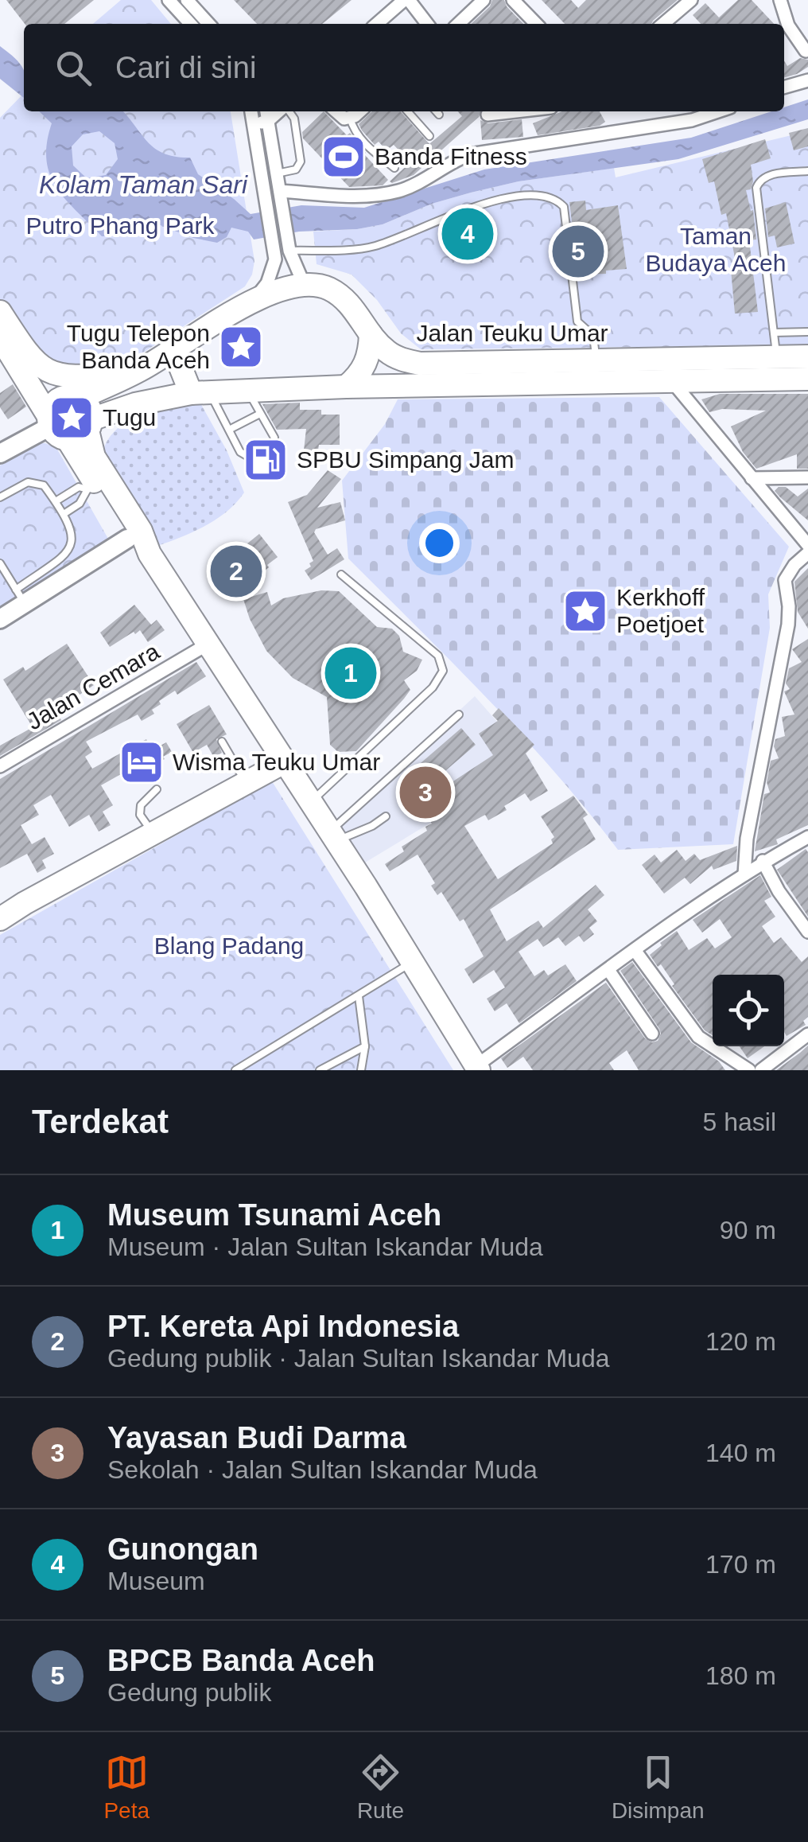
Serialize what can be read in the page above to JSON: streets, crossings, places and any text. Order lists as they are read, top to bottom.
{
  "streets": {
    "highway": ["Jalan Teuku Umar"],
    "street": ["Jalan Cemara"]
  },
  "water": ["Kolam Taman Sari"],
  "parks": ["Putro Phang Park", "Taman Budaya Aceh", "Blang Padang"],
  "places": {
    "sports": ["Banda Fitness"],
    "place": ["Tugu Telepon Banda Aceh", "Tugu", "Kerkhoff Poetjoet"],
    "fuel station": ["SPBU Simpang Jam"],
    "hotel": ["Wisma Teuku Umar"]
  },
  "page": {
    "search": "Cari di sini",
    "pins": [
      "4",
      "5",
      "2",
      "1",
      "3"
    ],
    "heading": ["Terdekat", "5 hasil"],
    "list": [
      {
        "mark": "1",
        "name": "Museum Tsunami Aceh",
        "note": "Museum · Jalan Sultan Iskandar Muda",
        "value": "90 m"
      },
      {
        "mark": "2",
        "name": "PT. Kereta Api Indonesia",
        "note": "Gedung publik · Jalan Sultan Iskandar Muda",
        "value": "120 m"
      },
      {
        "mark": "3",
        "name": "Yayasan Budi Darma",
        "note": "Sekolah · Jalan Sultan Iskandar Muda",
        "value": "140 m"
      },
      {
        "mark": "4",
        "name": "Gunongan",
        "note": "Museum",
        "value": "170 m"
      },
      {
        "mark": "5",
        "name": "BPCB Banda Aceh",
        "note": "Gedung publik",
        "value": "180 m"
      }
    ],
    "nav": ["Peta", "Rute", "Disimpan"]
  }
}
